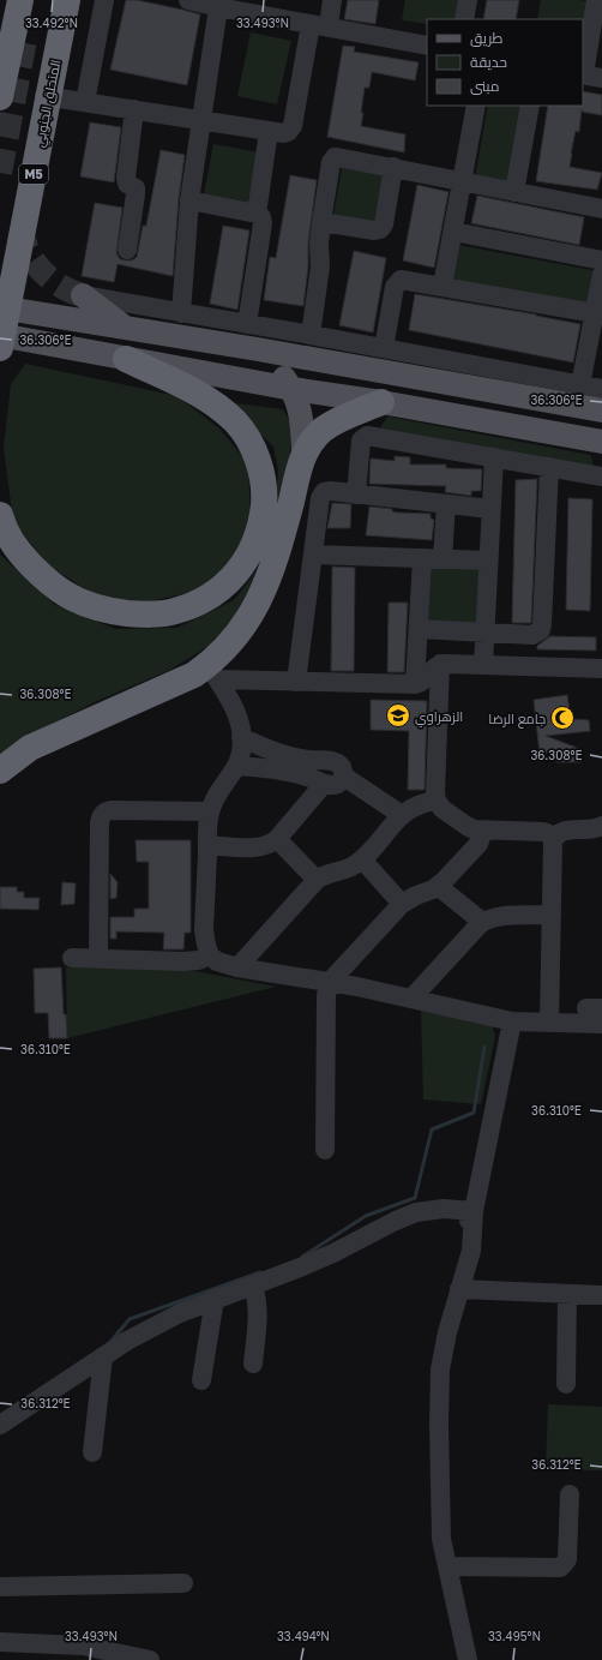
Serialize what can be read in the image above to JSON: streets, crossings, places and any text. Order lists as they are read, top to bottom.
{
  "streets": {
    "highway": ["المتحلق الجنوبي", "M5"]
  },
  "places": {
    "school or university": ["الزهراوي"],
    "mosque": ["جامع الرضا"]
  },
  "legend": ["طريق", "حديقة", "مبنى"],
  "coordinates": [
    "33.492°N",
    "33.493°N",
    "36.306°E",
    "36.308°E",
    "36.310°E",
    "36.312°E",
    "33.494°N",
    "33.495°N"
  ]
}
